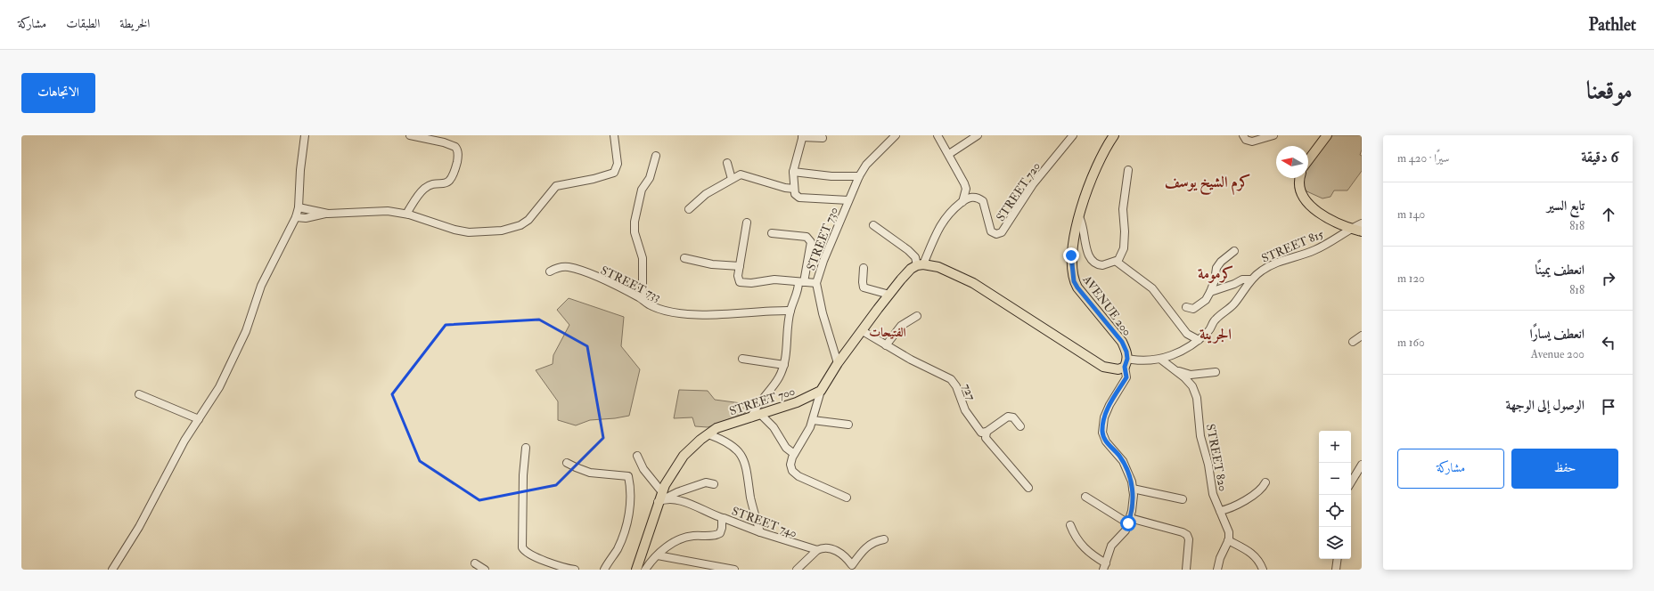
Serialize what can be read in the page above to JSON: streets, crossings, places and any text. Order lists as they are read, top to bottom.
{
  "streets": {
    "main road": ["AVENUE 200", "STREET 700"],
    "street": [
      "STREET 720",
      "STREET 730",
      "STREET 815",
      "STREET 733",
      "727",
      "STREET 820",
      "STREET 740"
    ]
  },
  "crossings": [
    ["STREET 815", "AVENUE 200"],
    ["STREET 815", "STREET 820"]
  ],
  "districts": [
    "كرم الشيخ يوسف",
    "كرمومة",
    "الفتيحات",
    "الجرينة"
  ],
  "north": "left",
  "page": {
    "header": "Pathlet",
    "nav": ["الخريطة", "الطبقات", "مشاركة"],
    "title": "موقعنا",
    "buttons": [
      "الاتجاهات",
      ["حفظ", "مشاركة"]
    ],
    "heading": ["6 دقيقة", "سيرًا · 420 m"],
    "list": [
      ["تابع السير", "818", "140 m"],
      ["انعطف يمينًا", "818", "120 m"],
      ["انعطف يسارًا", "Avenue 200", "160 m"],
      "الوصول إلى الوجهة"
    ],
    "map_buttons": ["+", "−"]
  }
}
